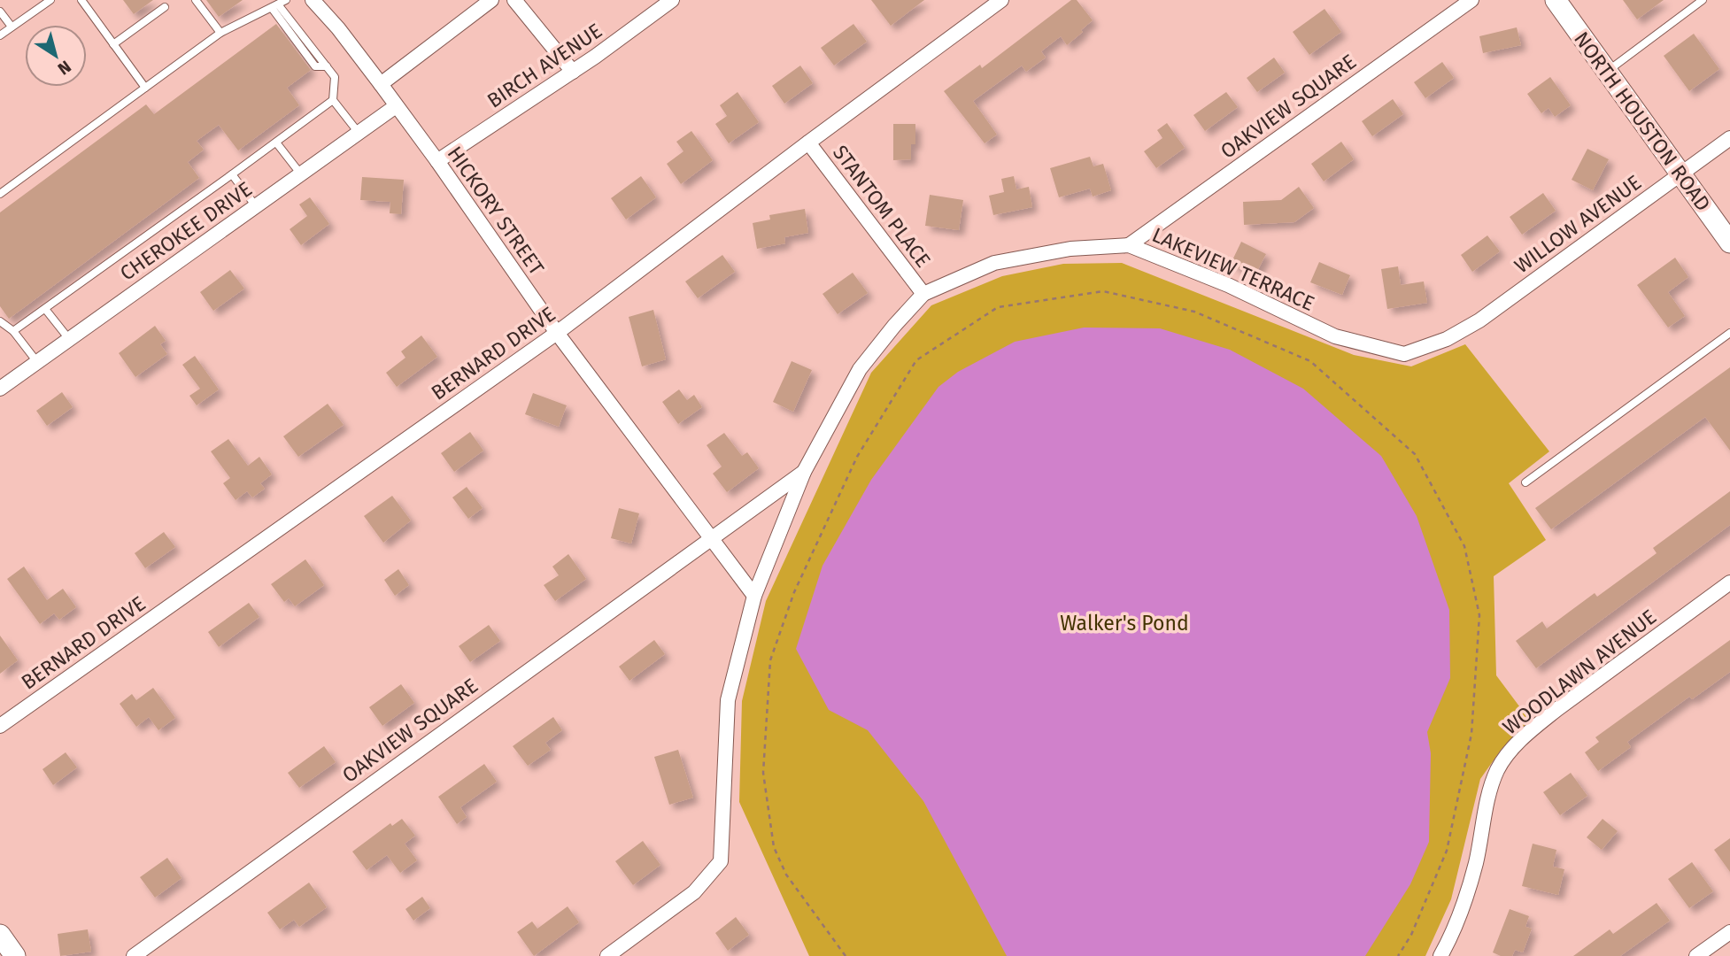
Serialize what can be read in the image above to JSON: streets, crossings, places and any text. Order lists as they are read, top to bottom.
{
  "streets": {
    "street": [
      "BIRCH AVENUE",
      "OAKVIEW SQUARE",
      "NORTH HOUSTON ROAD",
      "STANTOM PLACE",
      "HICKORY STREET",
      "WILLOW AVENUE",
      "CHEROKEE DRIVE",
      "LAKEVIEW TERRACE",
      "BERNARD DRIVE",
      "WOODLAWN AVENUE"
    ]
  },
  "crossings": [
    ["BIRCH AVENUE", "HICKORY STREET"],
    ["OAKVIEW SQUARE", "HICKORY STREET"],
    ["OAKVIEW SQUARE", "LAKEVIEW TERRACE"],
    ["NORTH HOUSTON ROAD", "WILLOW AVENUE"],
    ["STANTOM PLACE", "LAKEVIEW TERRACE"],
    ["STANTOM PLACE", "BERNARD DRIVE"],
    ["HICKORY STREET", "CHEROKEE DRIVE"],
    ["HICKORY STREET", "LAKEVIEW TERRACE"],
    ["HICKORY STREET", "BERNARD DRIVE"],
    ["WILLOW AVENUE", "LAKEVIEW TERRACE"]
  ],
  "parks": ["Walker's Pond"],
  "north": "bottom right"
}
